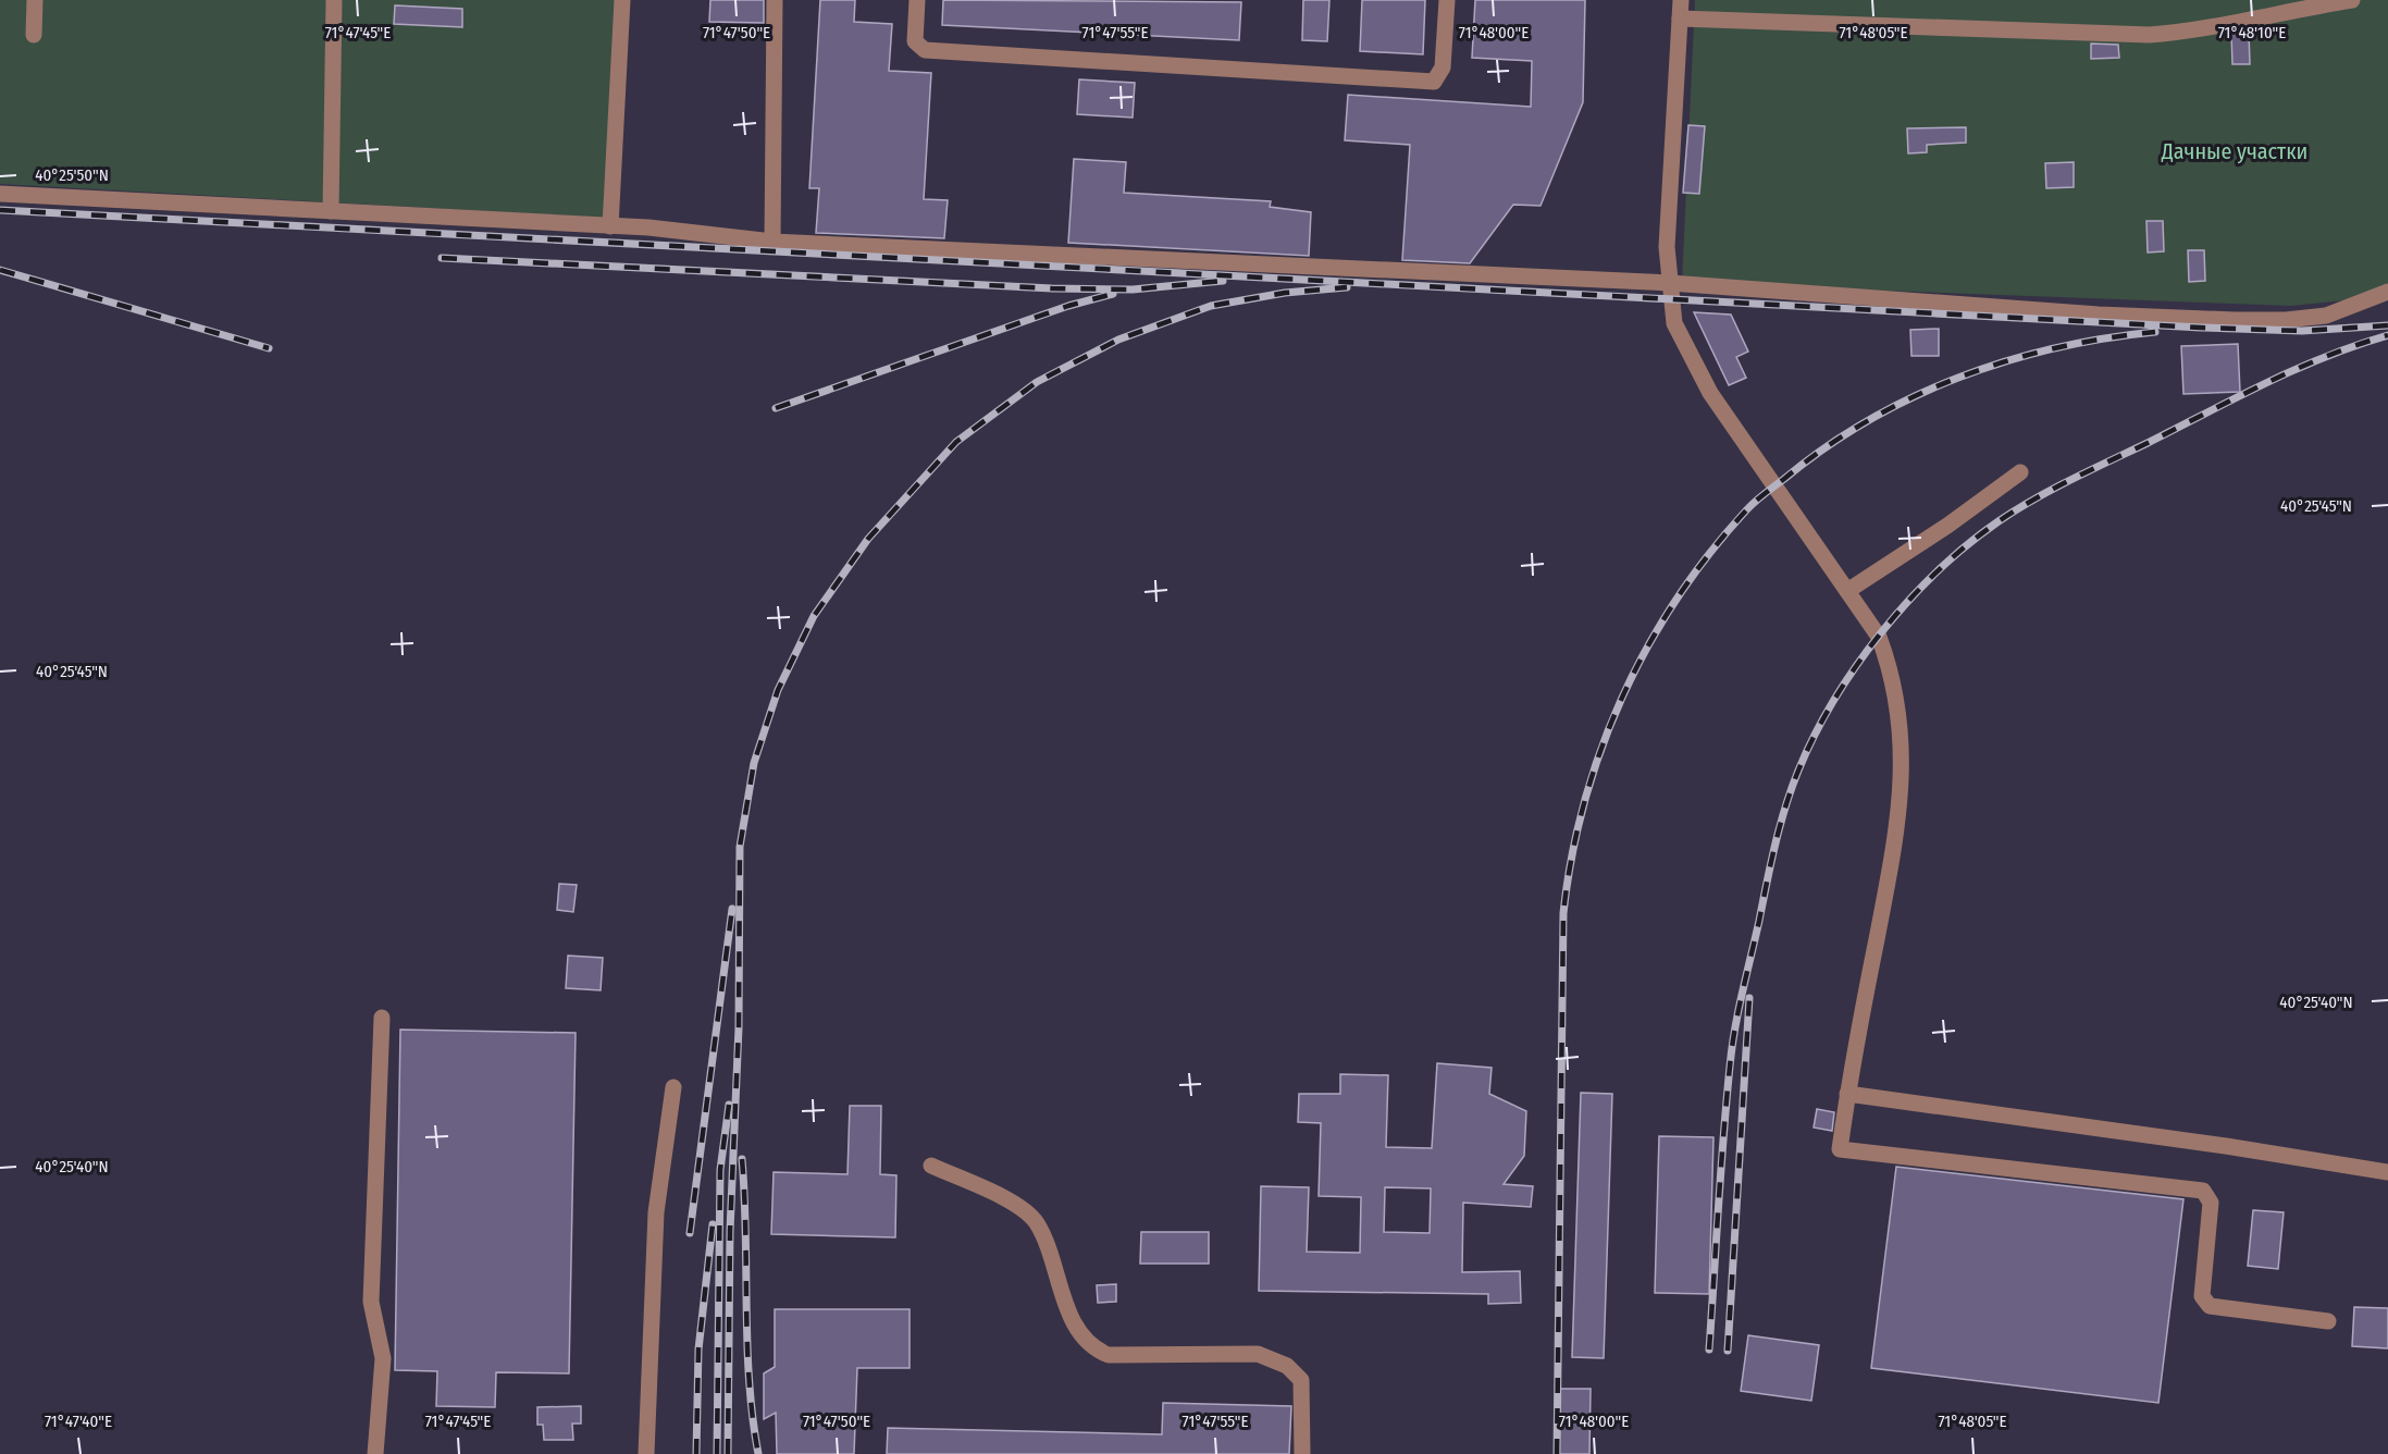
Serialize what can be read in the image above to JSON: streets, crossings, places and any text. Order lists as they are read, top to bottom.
{
  "parks": ["Дачные участки"],
  "coordinates": [
    "71°47'45\"E",
    "71°47'50\"E",
    "71°47'55\"E",
    "71°48'00\"E",
    "71°48'05\"E",
    "71°48'10\"E",
    "40°25'50\"N",
    "40°25'45\"N",
    "40°25'40\"N",
    "71°47'40\"E"
  ]
}
